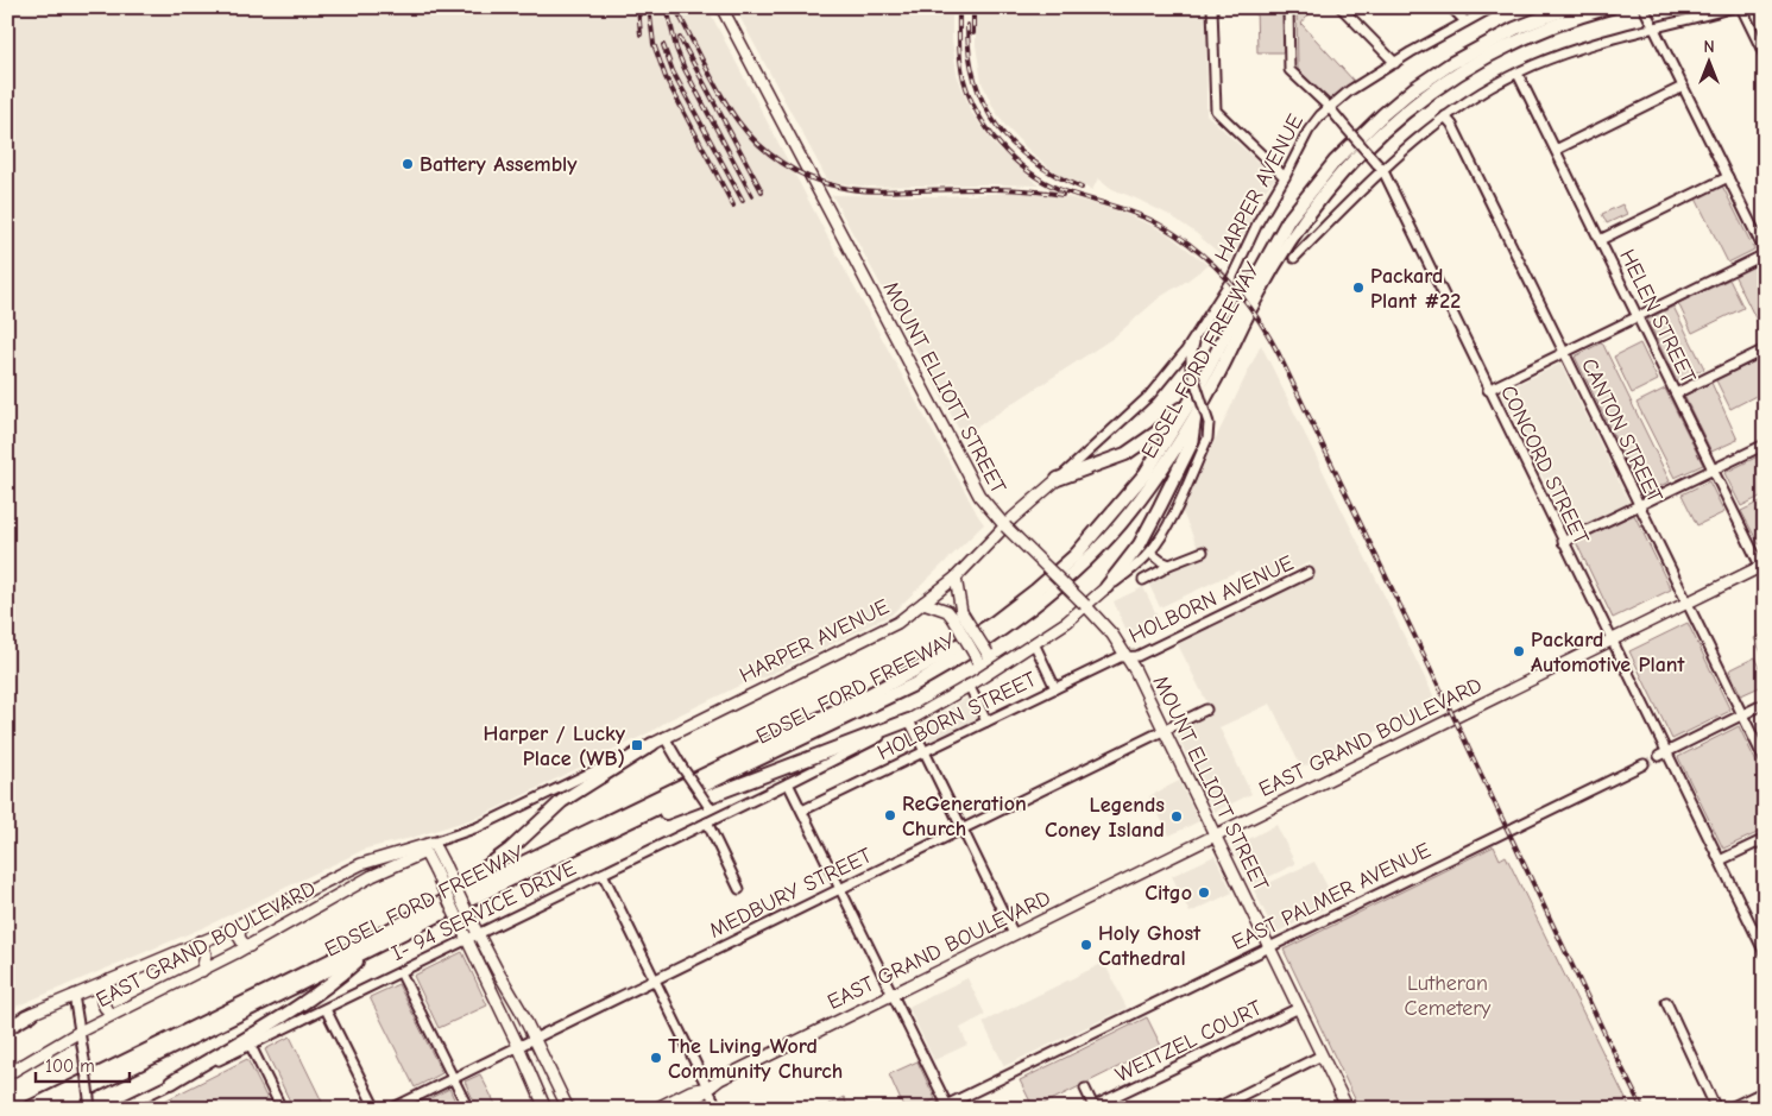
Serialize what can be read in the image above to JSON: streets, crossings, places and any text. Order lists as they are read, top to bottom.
{
  "streets": {
    "highway": ["EDSEL FORD FREEWAY"],
    "main road": ["HARPER AVENUE", "MOUNT ELLIOTT STREET", "EAST GRAND BOULEVARD"],
    "street": [
      "HELEN STREET",
      "CANTON STREET",
      "CONCORD STREET",
      "HOLBORN AVENUE",
      "HOLBORN STREET",
      "MEDBURY STREET",
      "EAST PALMER AVENUE",
      "I- 94 SERVICE DRIVE",
      "WEITZEL COURT"
    ]
  },
  "crossings": [
    ["HARPER AVENUE", "MOUNT ELLIOTT STREET"],
    ["HARPER AVENUE", "CONCORD STREET"],
    ["HARPER AVENUE", "EAST GRAND BOULEVARD"],
    ["HELEN STREET", "EAST GRAND BOULEVARD"],
    ["MOUNT ELLIOTT STREET", "HOLBORN AVENUE"],
    ["MOUNT ELLIOTT STREET", "HOLBORN STREET"],
    ["MOUNT ELLIOTT STREET", "EAST GRAND BOULEVARD"],
    ["MOUNT ELLIOTT STREET", "MEDBURY STREET"],
    ["MOUNT ELLIOTT STREET", "EAST PALMER AVENUE"],
    ["MOUNT ELLIOTT STREET", "WEITZEL COURT"],
    ["CANTON STREET", "EAST GRAND BOULEVARD"],
    ["CONCORD STREET", "EAST GRAND BOULEVARD"],
    ["HOLBORN AVENUE", "HOLBORN STREET"]
  ],
  "parks": ["Lutheran Cemetery"],
  "places": {
    "other": [
      "Battery Assembly",
      "Packard Plant #22",
      "Packard Automotive Plant",
      "ReGeneration Church",
      "Legends Coney Island",
      "Citgo",
      "Holy Ghost Cathedral",
      "The Living Word Community Church"
    ],
    "transit": ["Harper / Lucky Place (WB)"]
  },
  "scale_bar": "100 m",
  "north": "top"
}
